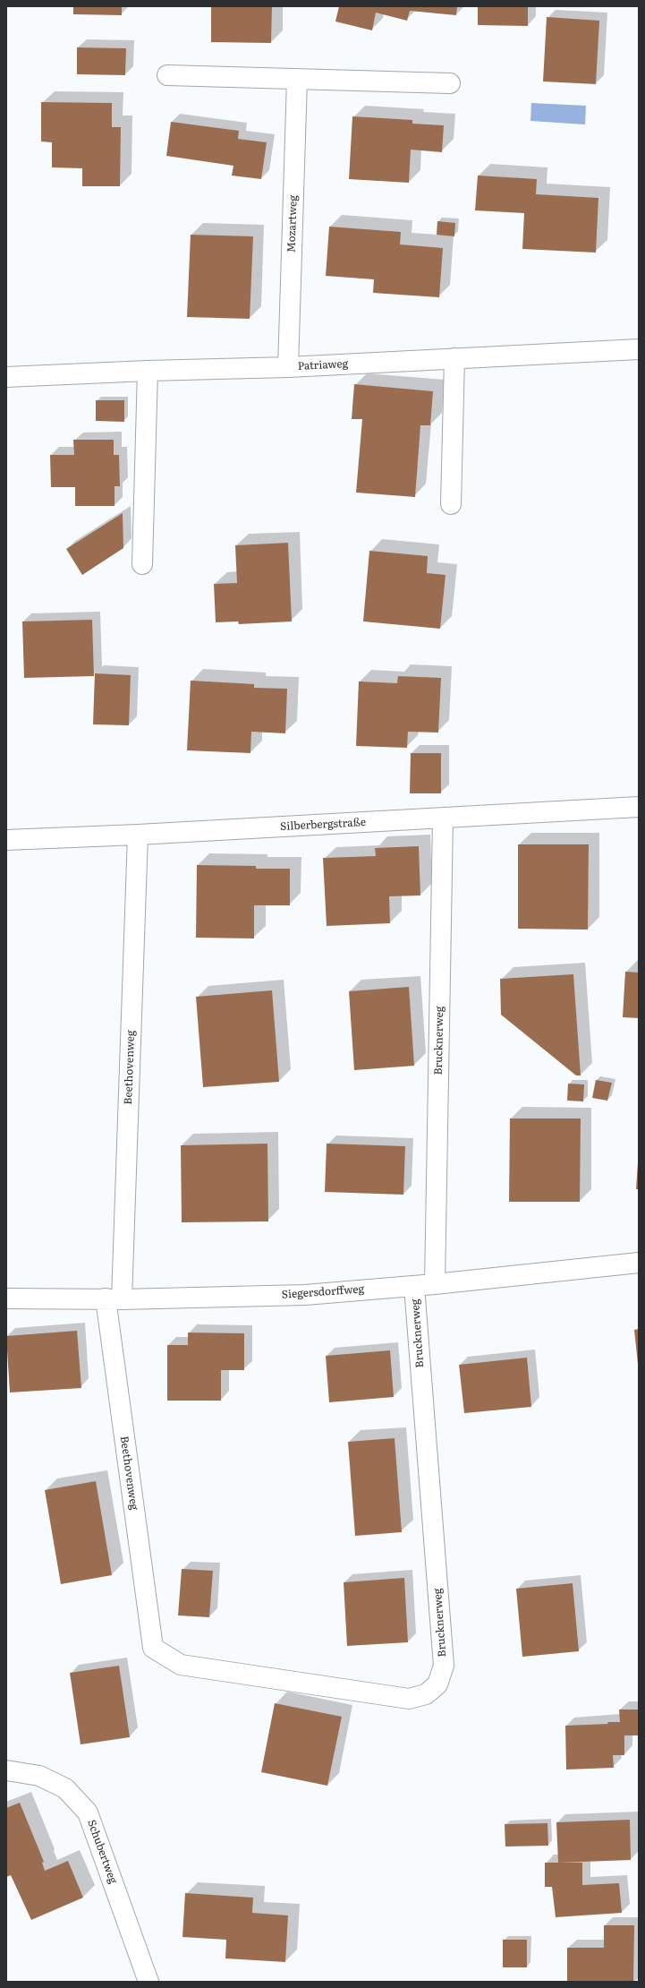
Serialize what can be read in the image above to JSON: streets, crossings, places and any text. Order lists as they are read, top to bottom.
{
  "streets": {
    "street": [
      "Mozartweg",
      "Patriaweg",
      "Silberbergstraße",
      "Brucknerweg",
      "Beethovenweg",
      "Siegersdorffweg",
      "Schubertweg"
    ]
  },
  "crossings": [
    ["Mozartweg", "Patriaweg"],
    ["Silberbergstraße", "Brucknerweg"],
    ["Silberbergstraße", "Beethovenweg"],
    ["Brucknerweg", "Beethovenweg"],
    ["Brucknerweg", "Siegersdorffweg"],
    ["Beethovenweg", "Siegersdorffweg"]
  ]
}
